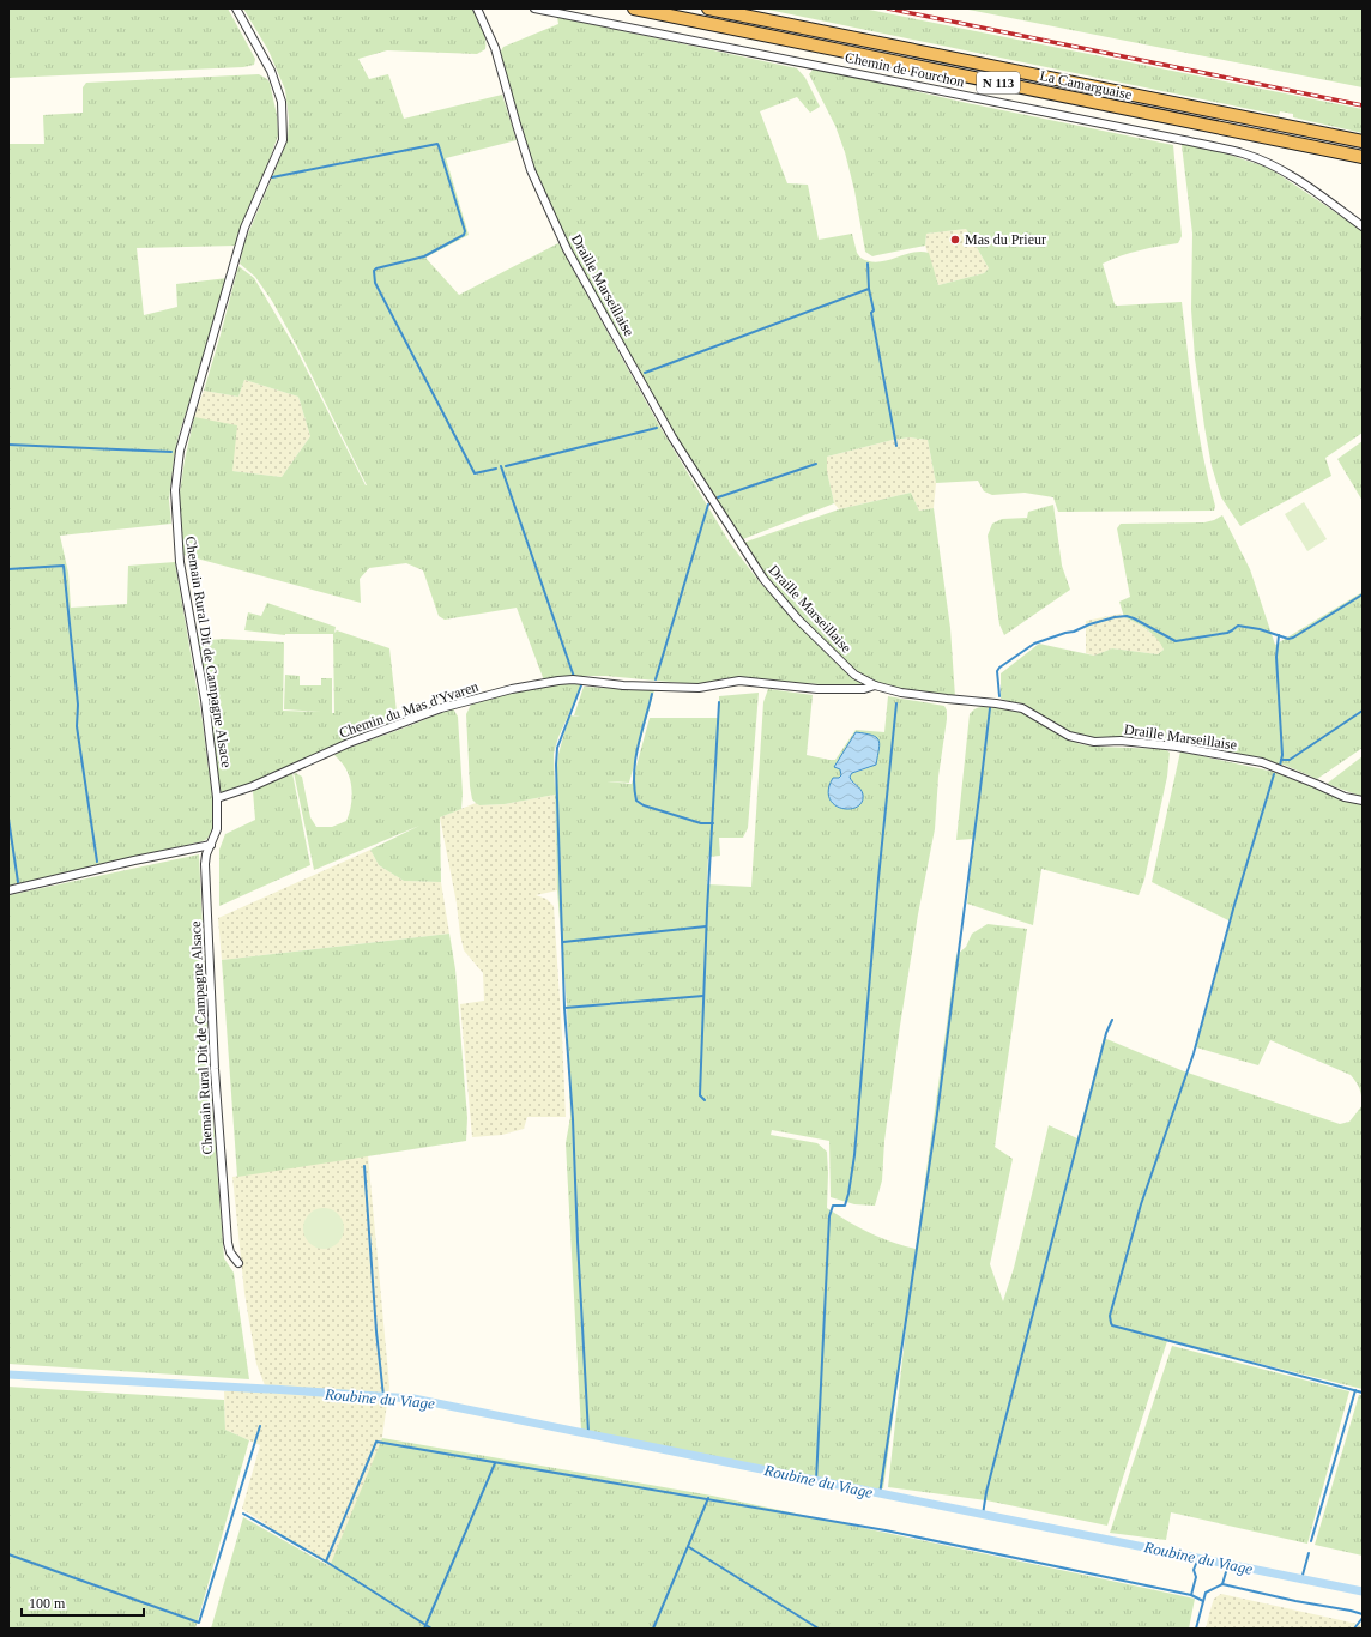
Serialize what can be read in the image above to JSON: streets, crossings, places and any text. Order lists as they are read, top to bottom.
{
  "streets": {
    "highway": ["N 113", "La Camarguaise"],
    "street": [
      "Chemin de Fourchon",
      "Draille Marseillaise",
      "Chemain Rural Dit de Campagne Alsace",
      "Chemin du Mas d'Yvaren"
    ]
  },
  "crossings": [
    ["Draille Marseillaise", "Chemin du Mas d'Yvaren"],
    ["Chemain Rural Dit de Campagne Alsace", "Chemin du Mas d'Yvaren"]
  ],
  "water": ["Roubine du Viage"],
  "places": ["Mas du Prieur"],
  "scale_bar": "100 m"
}
